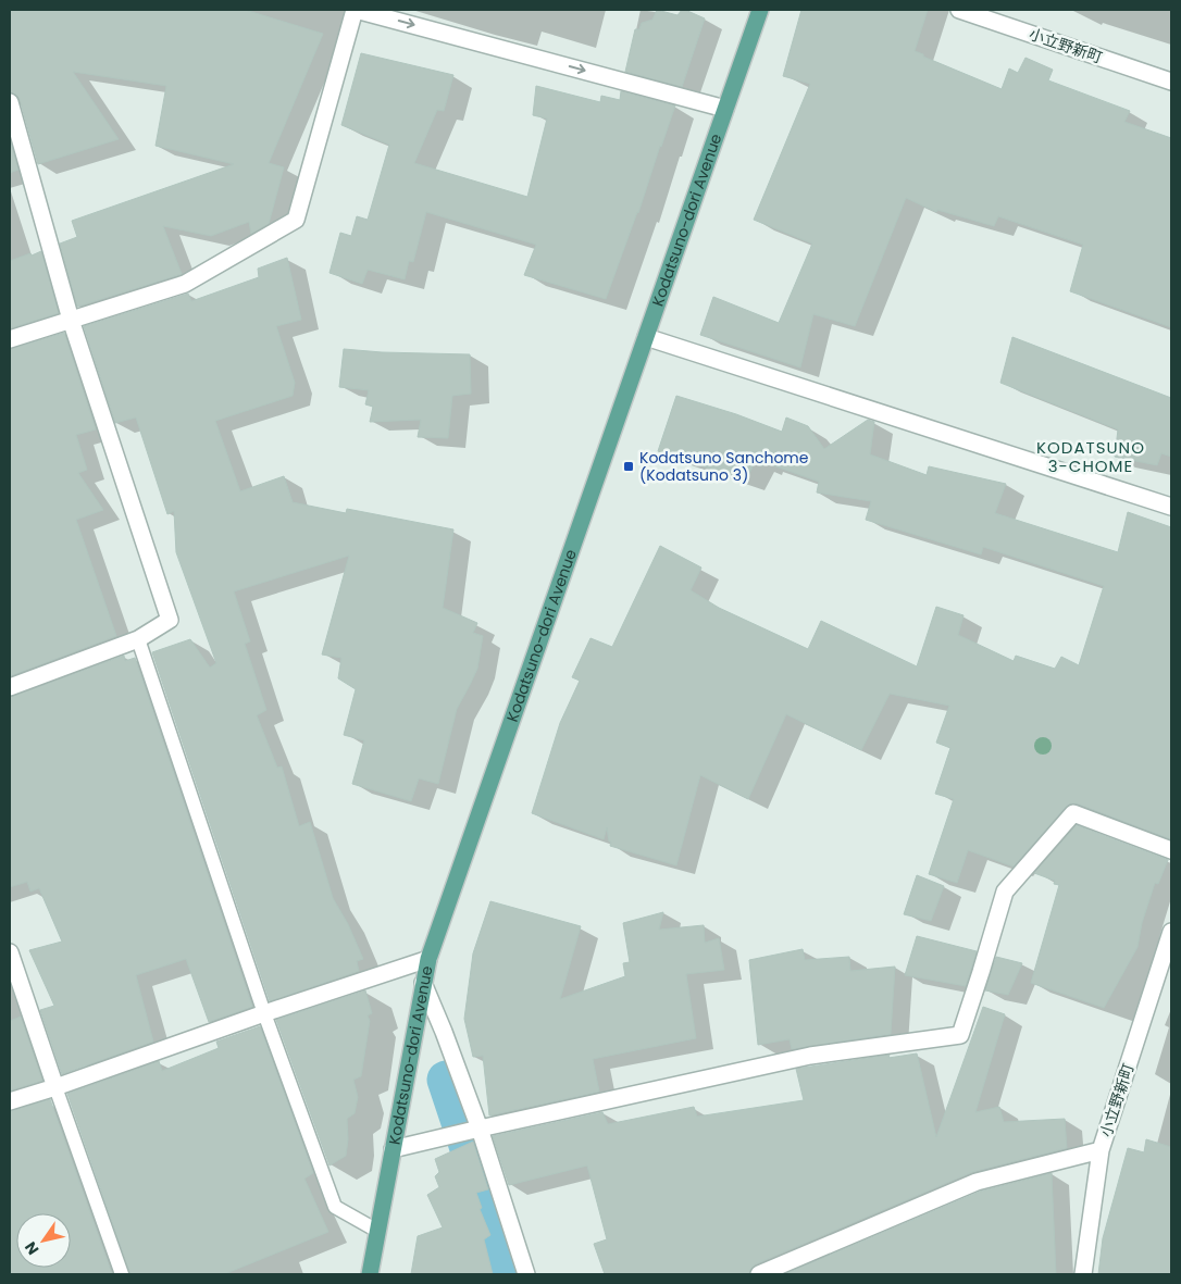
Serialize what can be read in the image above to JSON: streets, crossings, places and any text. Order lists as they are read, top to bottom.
{
  "streets": {
    "main road": ["Kodatsuno-dori Avenue"],
    "street": ["小立野新町"]
  },
  "districts": ["KODATSUNO 3-CHOME"],
  "places": {
    "transit": ["Kodatsuno Sanchome (Kodatsuno 3)"]
  },
  "north": "bottom left"
}
